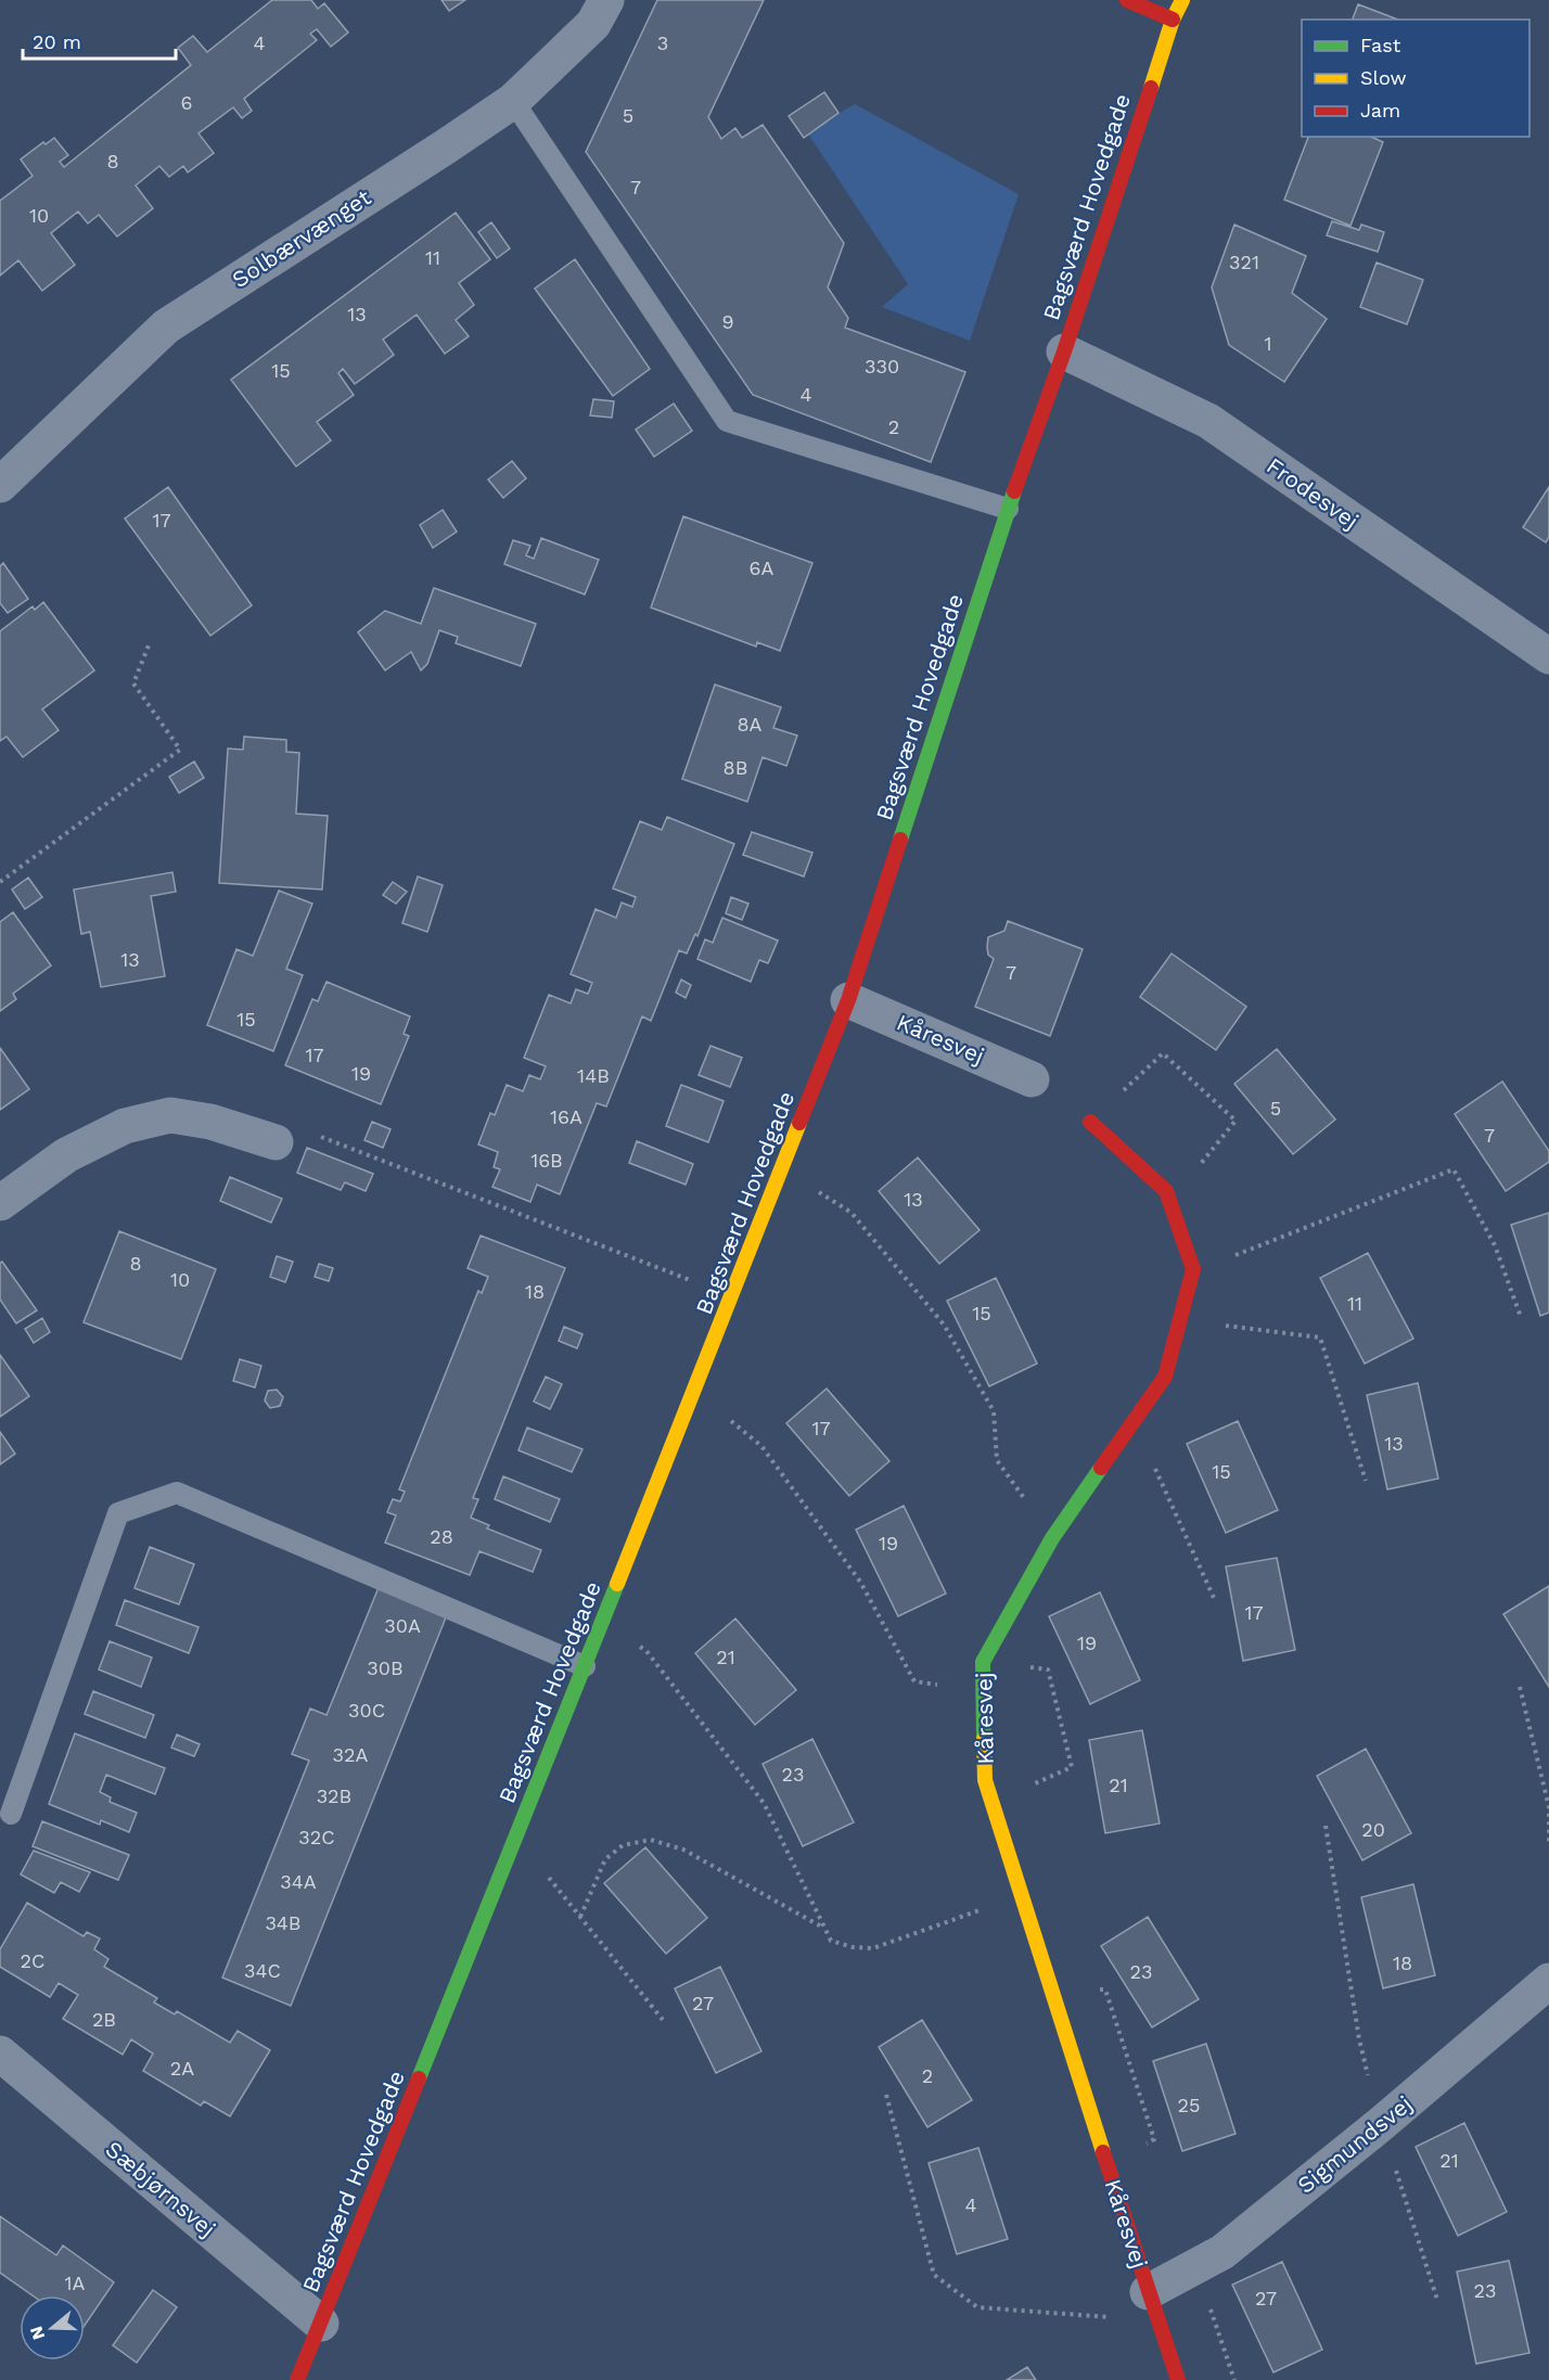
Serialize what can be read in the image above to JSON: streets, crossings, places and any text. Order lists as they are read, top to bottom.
{
  "streets": {
    "street": [
      "Bagsværd Hovedgade",
      "Solbærvænget",
      "Frodesvej",
      "Kåresvej",
      "Sigmundsvej",
      "Sæbjørnsvej"
    ]
  },
  "crossings": [
    ["Bagsværd Hovedgade", "Frodesvej"],
    ["Bagsværd Hovedgade", "Kåresvej"],
    ["Bagsværd Hovedgade", "Sæbjørnsvej"],
    ["Kåresvej", "Sigmundsvej"]
  ],
  "house_numbers": [
    "4",
    "3",
    "6",
    "5",
    "8",
    "7",
    "10",
    "11",
    "321",
    "13",
    "9",
    "1",
    "330",
    "15",
    "4",
    "2",
    "17",
    "6A",
    "8A",
    "8B",
    "13",
    "7",
    "15",
    "17",
    "19",
    "14B",
    "5",
    "16A",
    "7",
    "16B",
    "13",
    "8",
    "10",
    "18",
    "11",
    "15",
    "17",
    "13",
    "15",
    "28",
    "19",
    "17",
    "30A",
    "19",
    "21",
    "30B",
    "30C",
    "32A",
    "23",
    "21",
    "32B",
    "20",
    "32C",
    "34A",
    "34B",
    "2C",
    "18",
    "34C",
    "23",
    "27",
    "2B",
    "2A",
    "2",
    "25",
    "21",
    "4",
    "1A",
    "23",
    "27"
  ],
  "legend": ["Fast", "Slow", "Jam"],
  "scale_bar": "20 m",
  "north": "left"
}
